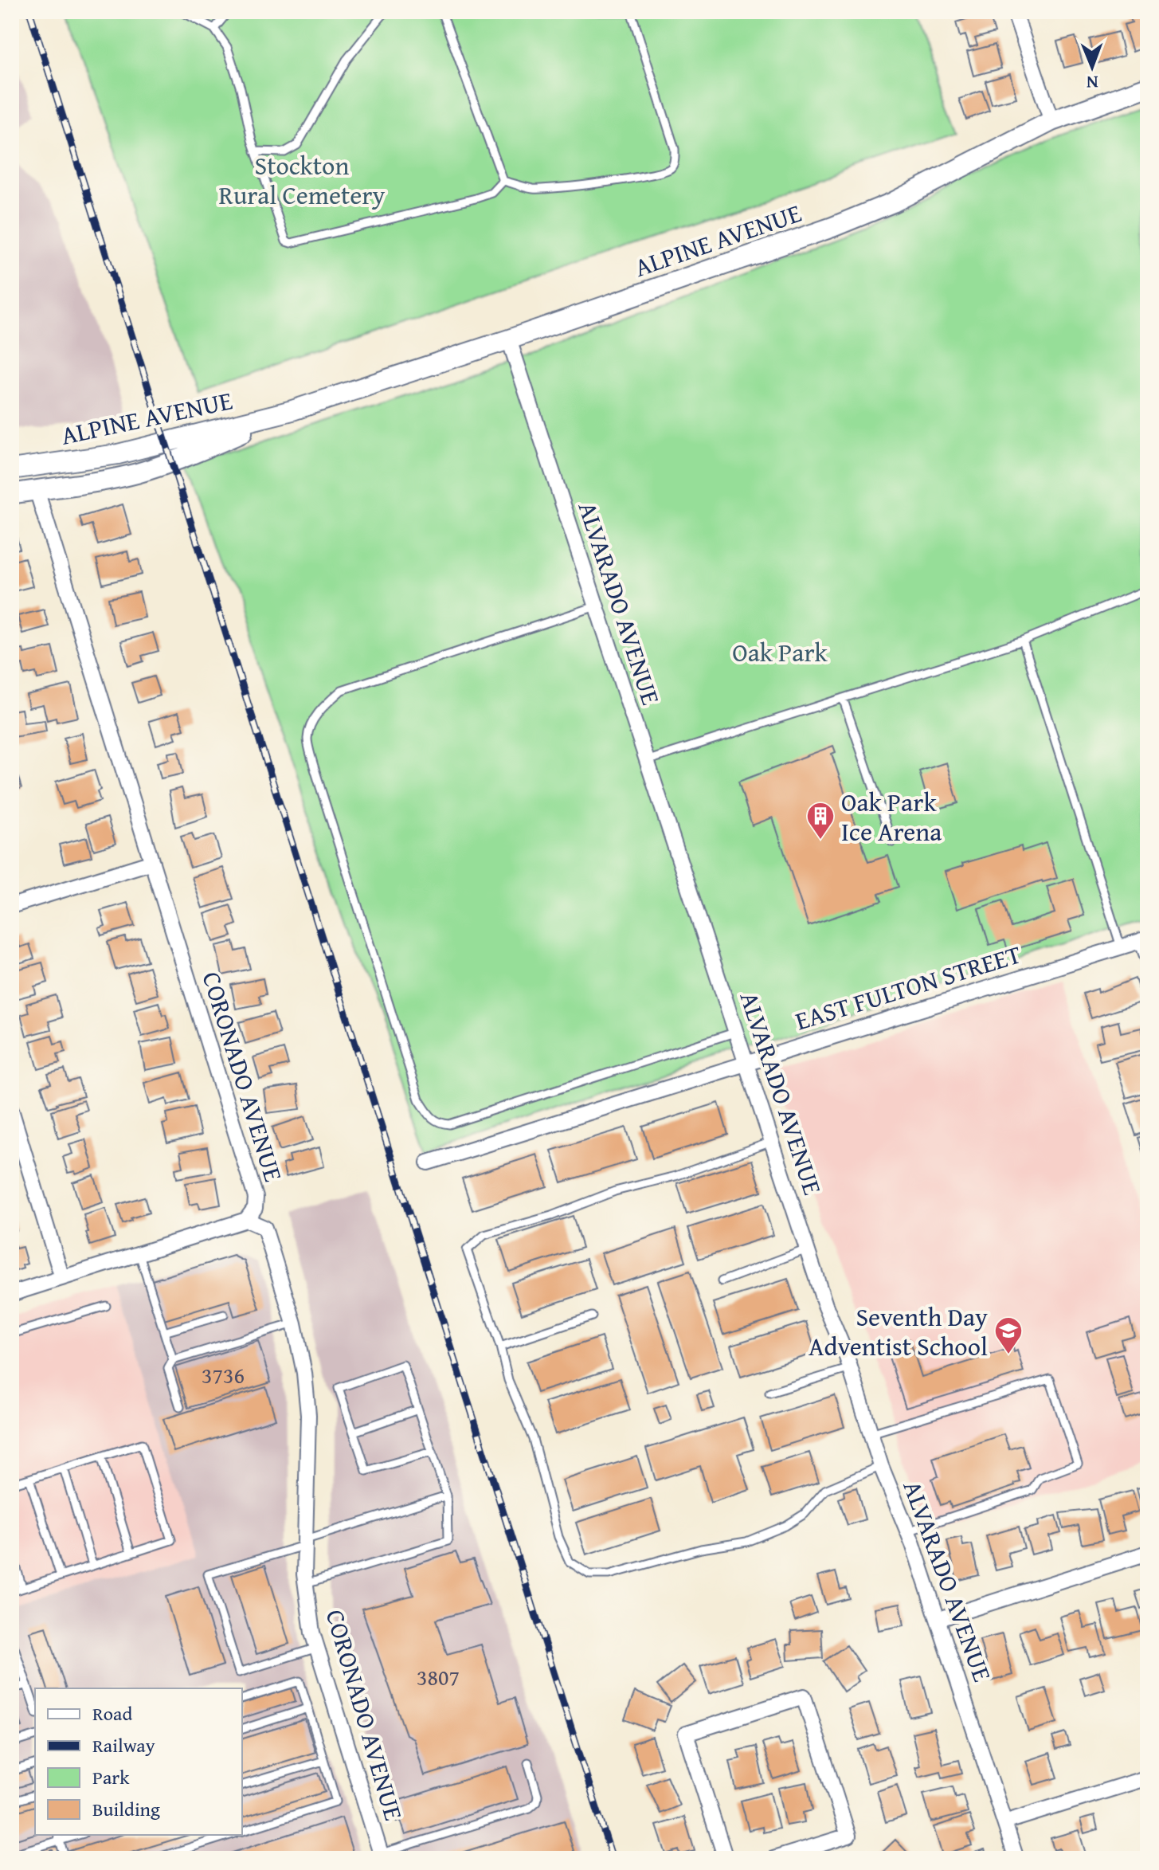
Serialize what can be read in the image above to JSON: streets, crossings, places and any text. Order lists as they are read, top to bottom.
{
  "streets": {
    "street": [
      "ALPINE AVENUE",
      "ALVARADO AVENUE",
      "EAST FULTON STREET",
      "CORONADO AVENUE"
    ]
  },
  "crossings": [
    ["ALPINE AVENUE", "ALVARADO AVENUE"],
    ["ALPINE AVENUE", "CORONADO AVENUE"],
    ["ALVARADO AVENUE", "EAST FULTON STREET"]
  ],
  "parks": ["Stockton Rural Cemetery", "Oak Park"],
  "places": {
    "building": ["Oak Park Ice Arena"],
    "school or university": ["Seventh Day Adventist School"]
  },
  "house_numbers": ["3736", "3807"],
  "legend": [
    "Road",
    "Railway",
    "Park",
    "Building"
  ],
  "north": "bottom"
}
